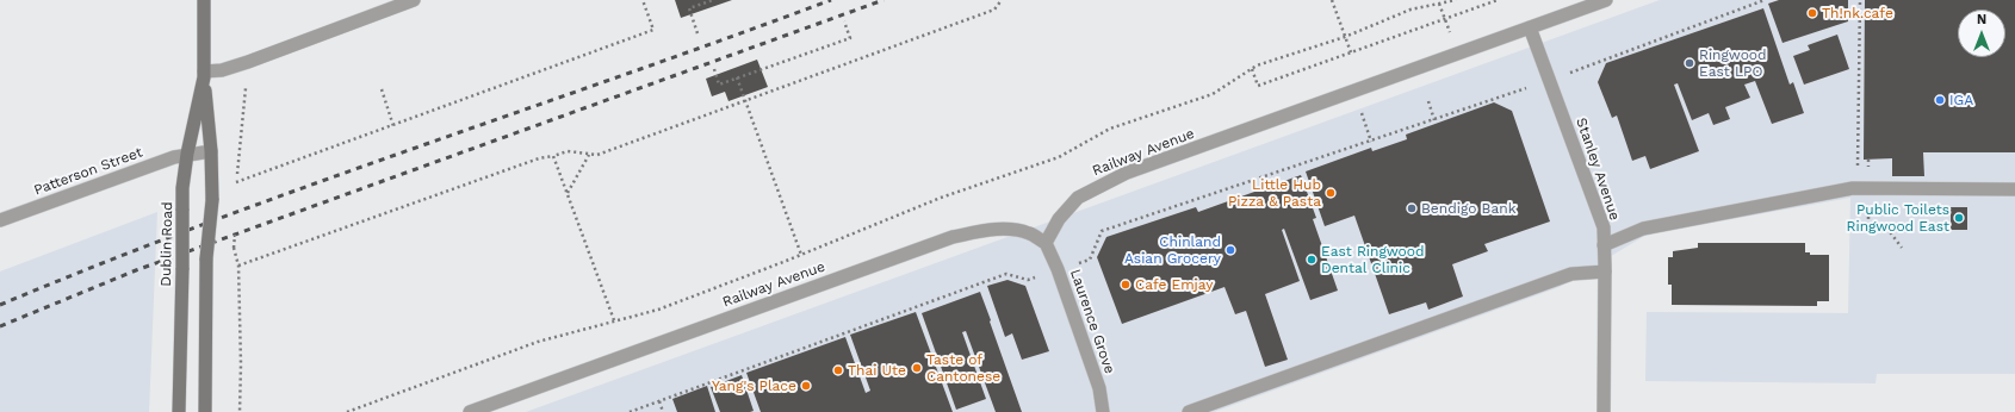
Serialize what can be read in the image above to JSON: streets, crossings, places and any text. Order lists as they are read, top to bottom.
{
  "streets": {
    "main road": ["Dublin Road"],
    "street": [
      "Railway Avenue",
      "Stanley Avenue",
      "Patterson Street",
      "Laurence Grove"
    ]
  },
  "crossings": [
    ["Railway Avenue", "Stanley Avenue"],
    ["Railway Avenue", "Laurence Grove"],
    ["Patterson Street", "Dublin Road"]
  ],
  "places": [
    "Th!nk.cafe",
    "Ringwood East LPO",
    "IGA",
    "Little Hub Pizza & Pasta",
    "Bendigo Bank",
    "Public Toilets Ringwood East",
    "Chinland Asian Grocery",
    "East Ringwood Dental Clinic",
    "Cafe Emjay",
    "Taste of Cantonese",
    "Thai Ute",
    "Yang's Place"
  ],
  "north": "top"
}
